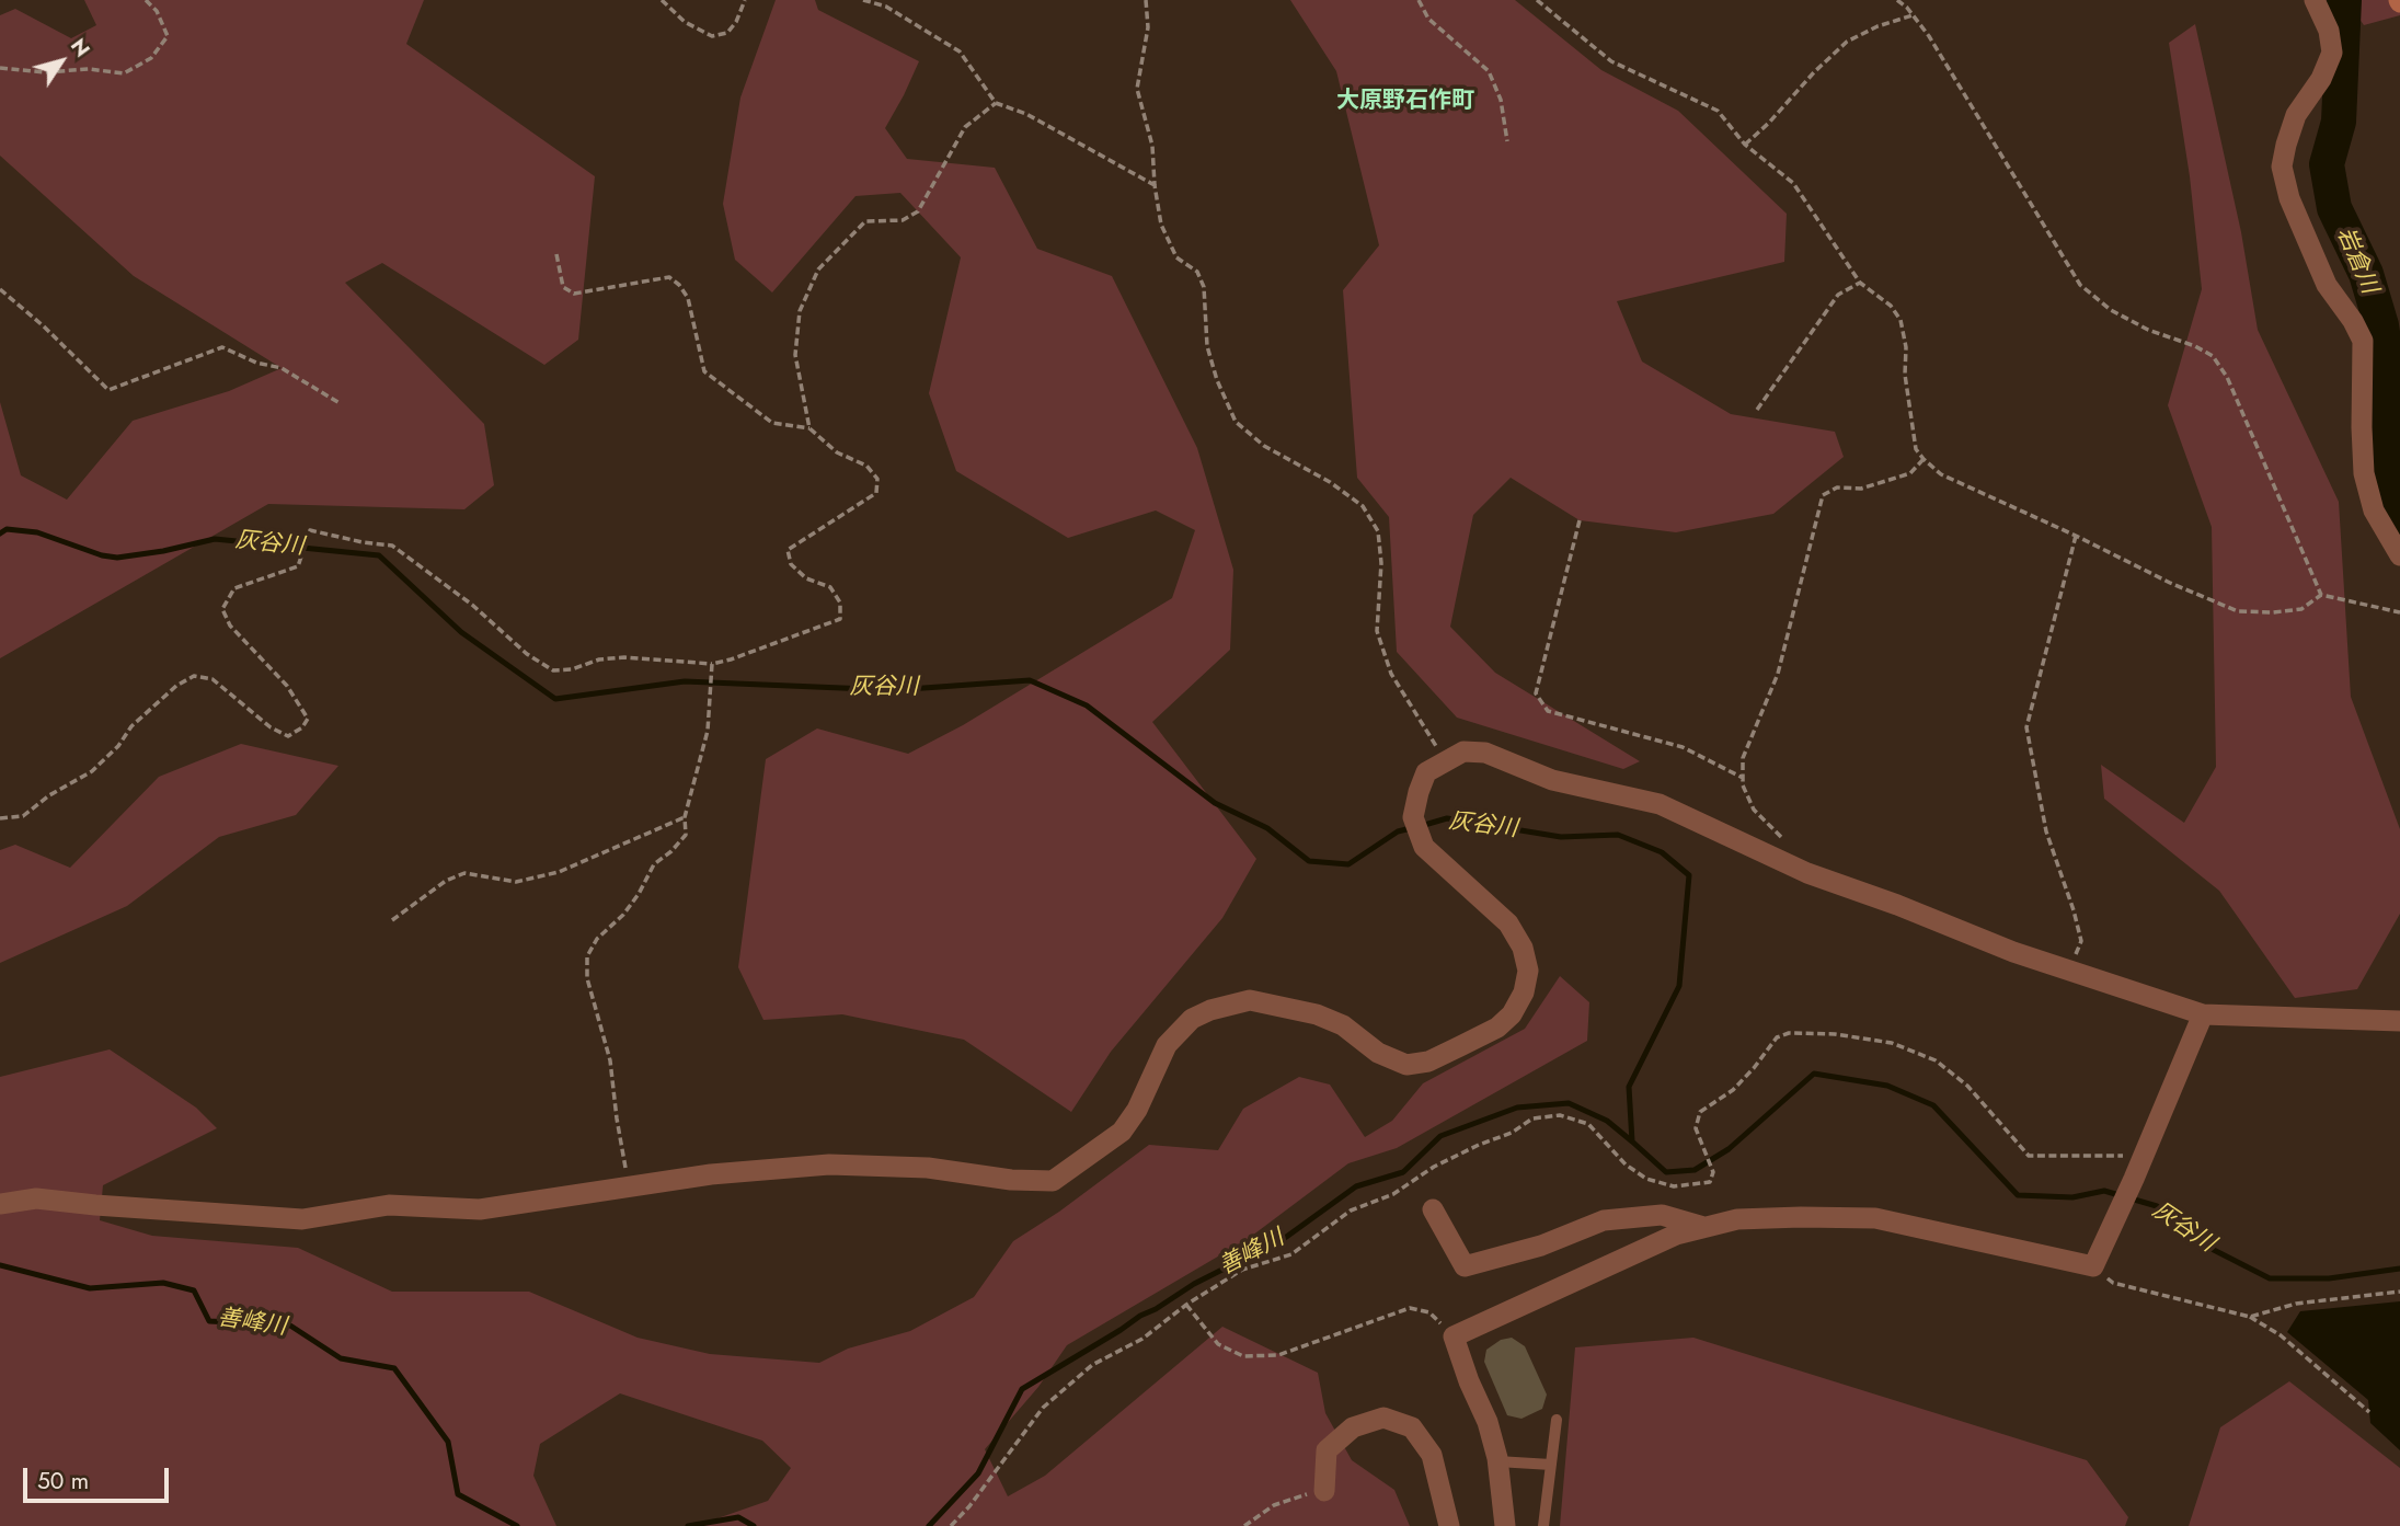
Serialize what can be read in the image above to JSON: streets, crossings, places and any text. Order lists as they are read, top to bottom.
{
  "districts": ["大原野石作町"],
  "water": ["岩倉川", "灰谷川", "善峰川"],
  "scale_bar": "50 m",
  "north": "top right"
}
